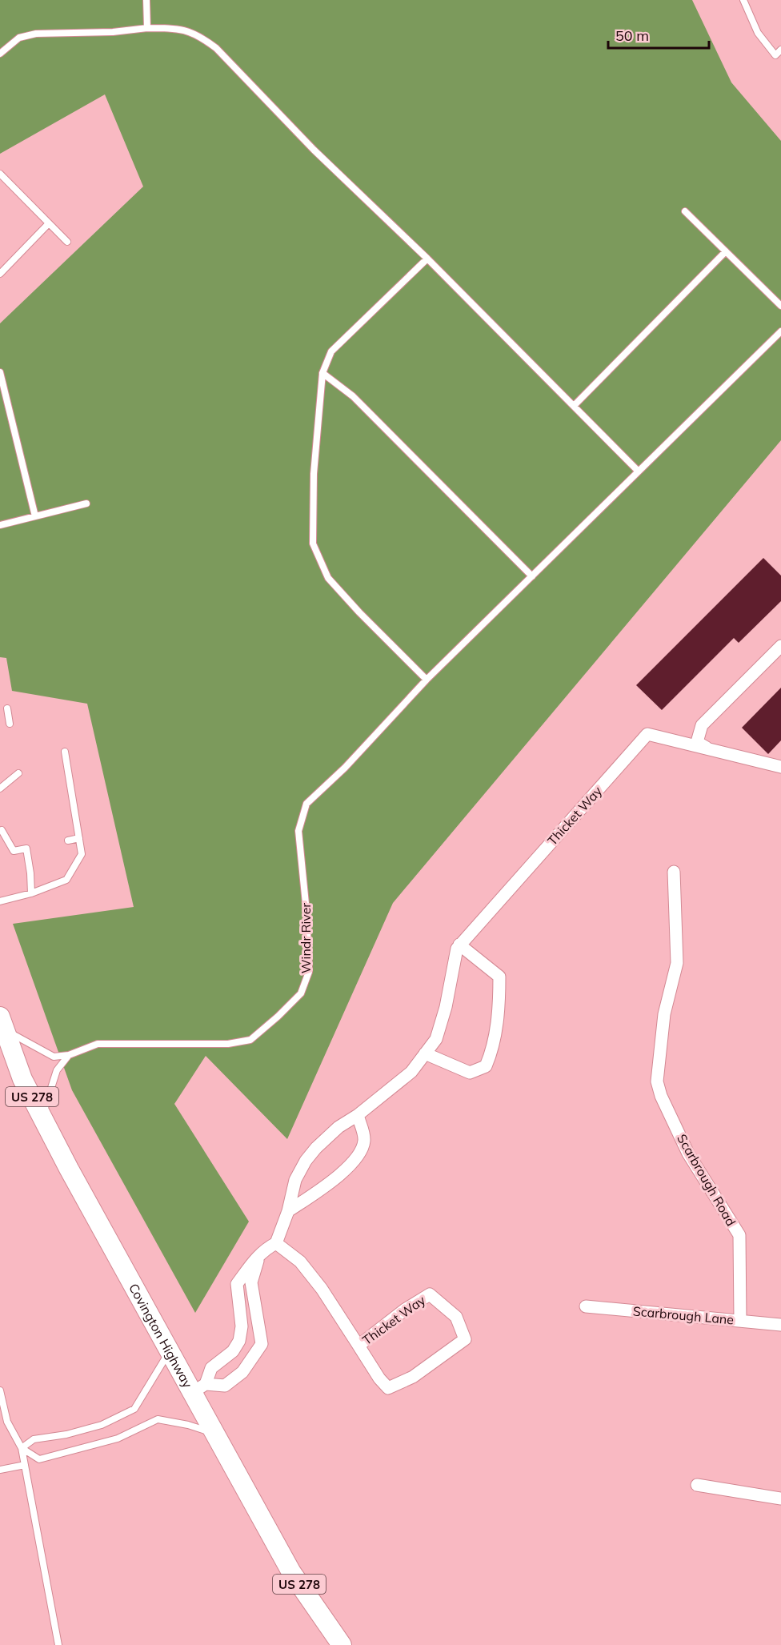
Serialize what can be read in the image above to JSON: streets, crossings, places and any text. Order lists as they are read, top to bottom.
{
  "streets": {
    "main road": ["US 278", "Covington Highway"],
    "street": ["Thicket Way", "Scarbrough Road", "Scarbrough Lane"],
    "lane": ["Windr River"]
  },
  "crossings": [
    ["Scarbrough Road", "Scarbrough Lane"]
  ],
  "scale_bar": "50 m"
}
